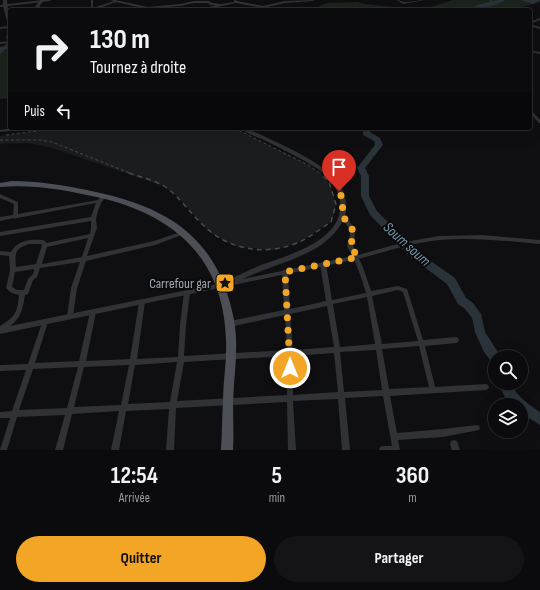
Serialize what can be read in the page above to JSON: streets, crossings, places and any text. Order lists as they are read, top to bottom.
{
  "water": ["Soum soum"],
  "places": {
    "place": ["Carrefour gar"]
  },
  "page": {
    "turn": ["130 m", "Tournez à droite"],
    "then": "Puis",
    "eta": [
      "12:54",
      "Arrivée",
      "5",
      "min",
      "360",
      "m"
    ],
    "buttons": ["Quitter", "Partager"]
  }
}
